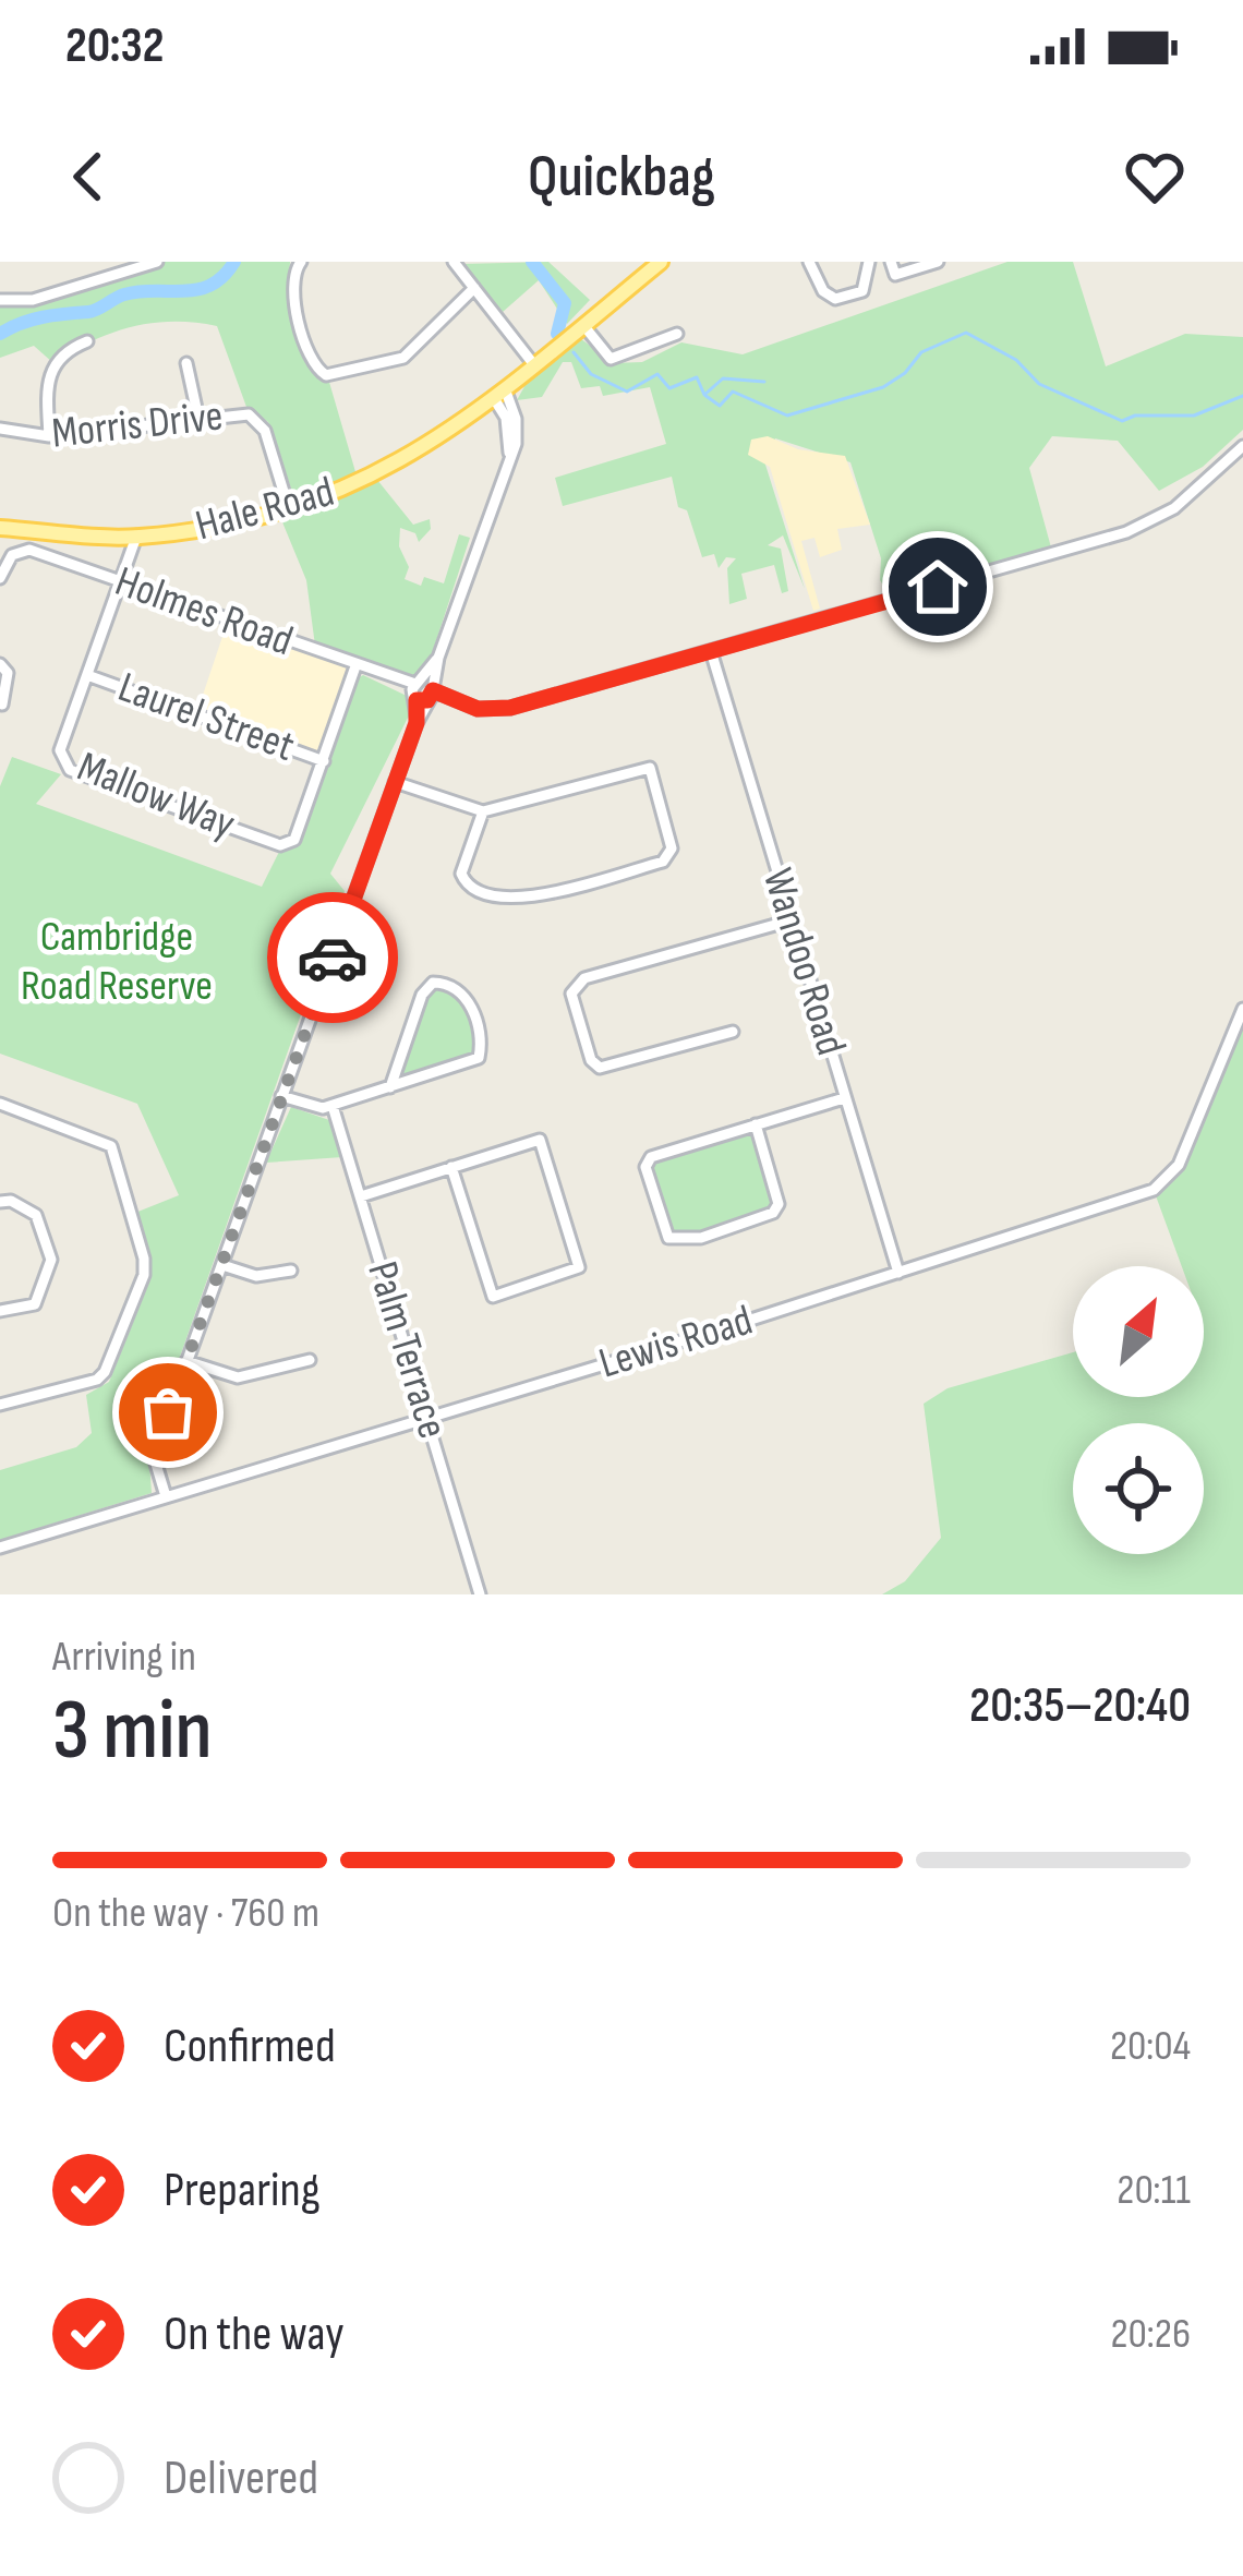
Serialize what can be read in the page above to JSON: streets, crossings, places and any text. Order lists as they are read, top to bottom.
{
  "streets": {
    "main road": ["Hale Road"],
    "street": [
      "Morris Drive",
      "Holmes Road",
      "Laurel Street",
      "Mallow Way",
      "Wandoo Road",
      "Lewis Road",
      "Palm Terrace"
    ]
  },
  "crossings": [
    ["Morris Drive", "Hale Road"],
    ["Hale Road", "Mallow Way"],
    ["Holmes Road", "Mallow Way"],
    ["Holmes Road", "Wandoo Road"],
    ["Laurel Street", "Mallow Way"],
    ["Wandoo Road", "Lewis Road"],
    ["Lewis Road", "Palm Terrace"]
  ],
  "parks": ["Cambridge Road Reserve"],
  "north": "top right",
  "page": {
    "status": "20:32",
    "header": "Quickbag",
    "heading": ["3 min", "Arriving in", "20:35–20:40"],
    "bar": "On the way · 760 m",
    "list": [
      ["Confirmed", "20:04"],
      ["Preparing", "20:11"],
      ["On the way", "20:26"],
      "Delivered"
    ]
  }
}
